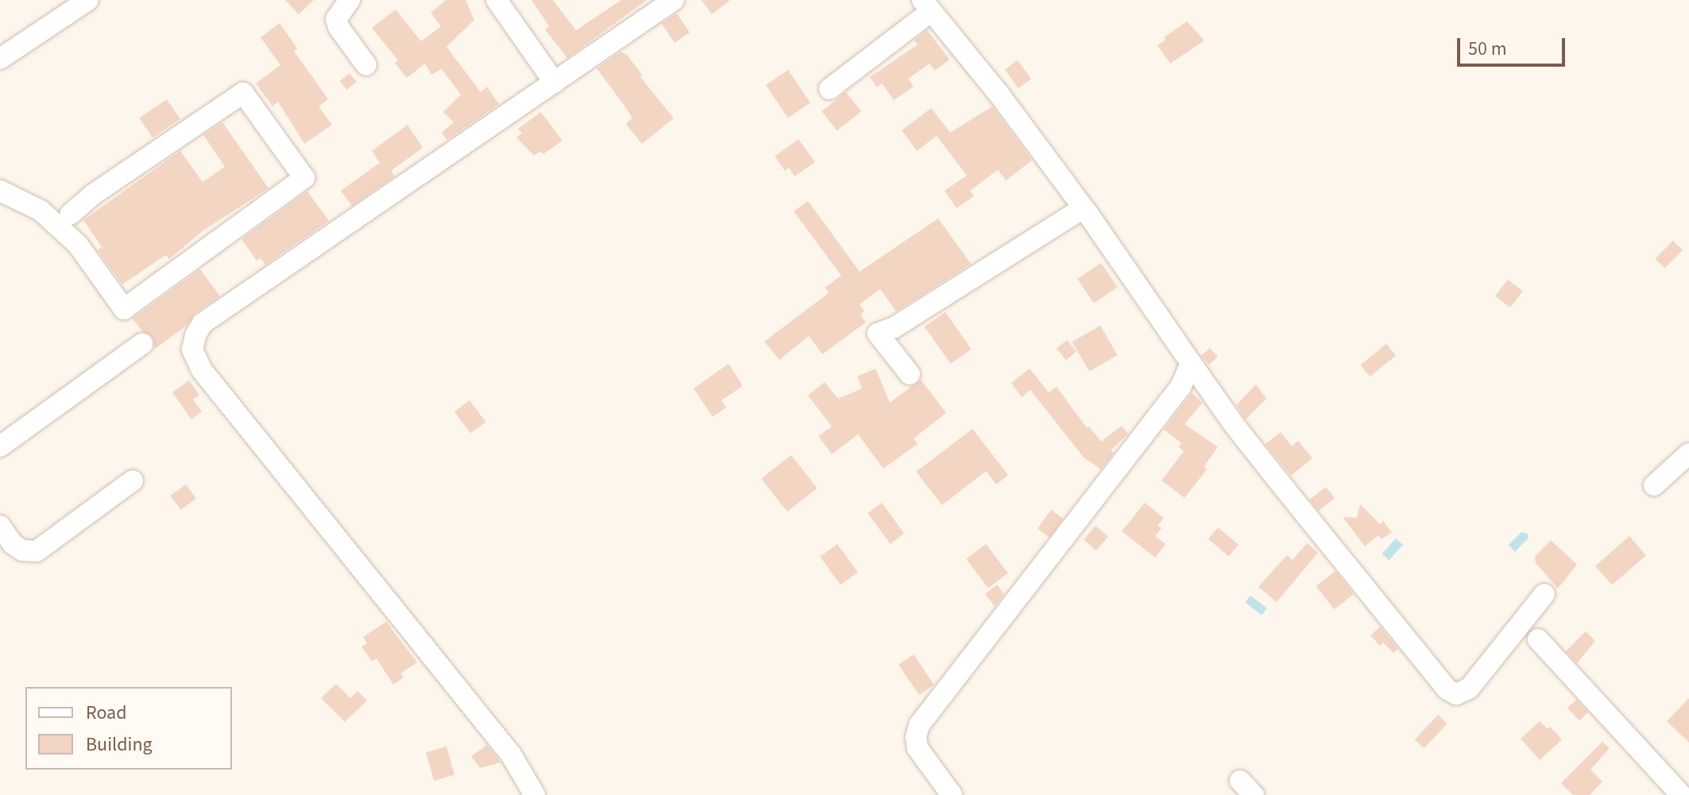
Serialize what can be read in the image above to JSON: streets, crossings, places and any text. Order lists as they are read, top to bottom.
{
  "legend": ["Road", "Building"],
  "scale_bar": "50 m"
}
